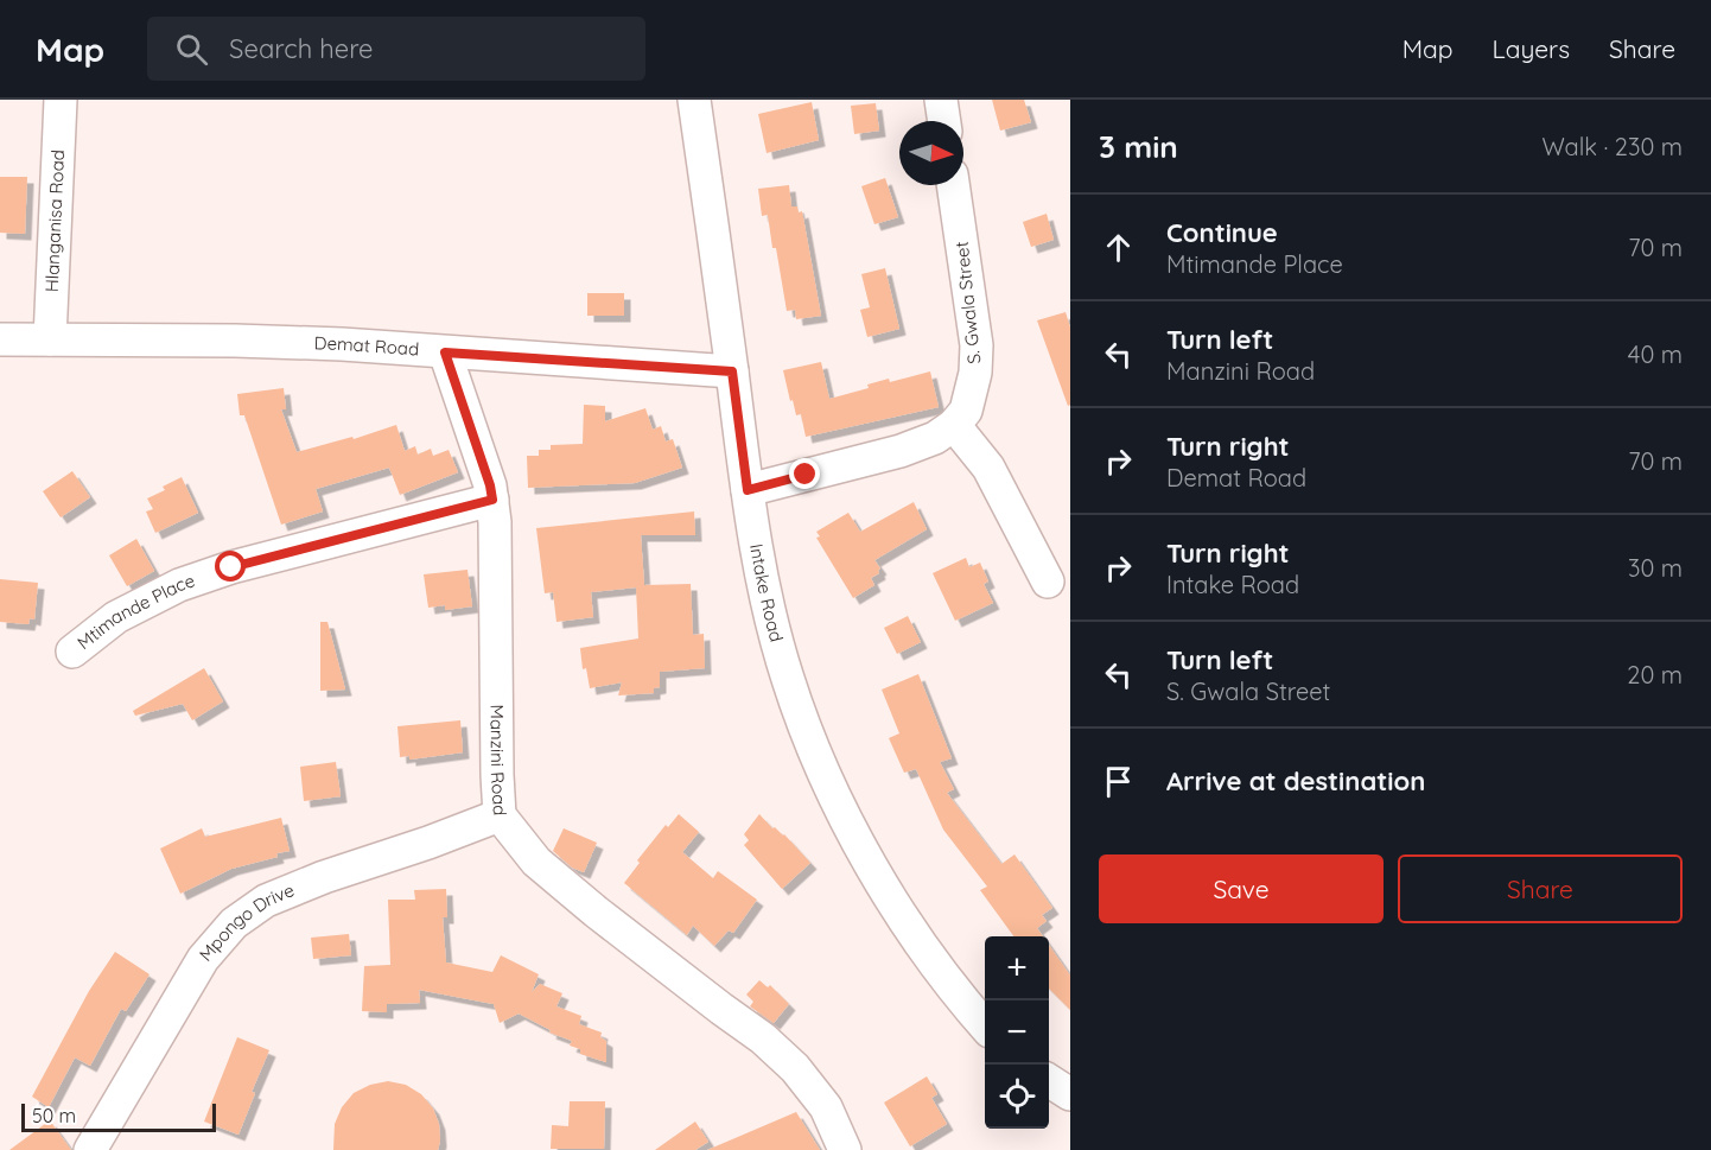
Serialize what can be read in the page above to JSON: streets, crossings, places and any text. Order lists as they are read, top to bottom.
{
  "streets": {
    "street": [
      "Hlanganisa Road",
      "S. Gwala Street",
      "Demat Road",
      "Intake Road",
      "Mtimande Place",
      "Manzini Road",
      "Mpongo Drive"
    ]
  },
  "crossings": [
    ["Hlanganisa Road", "Demat Road"],
    ["S. Gwala Street", "Intake Road"],
    ["Demat Road", "Intake Road"],
    ["Demat Road", "Manzini Road"],
    ["Mtimande Place", "Manzini Road"],
    ["Manzini Road", "Mpongo Drive"]
  ],
  "scale_bar": "50 m",
  "north": "right",
  "page": {
    "header": "Map",
    "search": "Search here",
    "nav": ["Map", "Layers", "Share"],
    "heading": ["3 min", "Walk · 230 m"],
    "list": [
      ["Continue", "Mtimande Place", "70 m"],
      ["Turn left", "Manzini Road", "40 m"],
      ["Turn right", "Demat Road", "70 m"],
      ["Turn right", "Intake Road", "30 m"],
      ["Turn left", "S. Gwala Street", "20 m"],
      "Arrive at destination"
    ],
    "buttons": ["Save", "Share"],
    "map_buttons": ["+", "−"],
    "scale": "50 m"
  }
}
